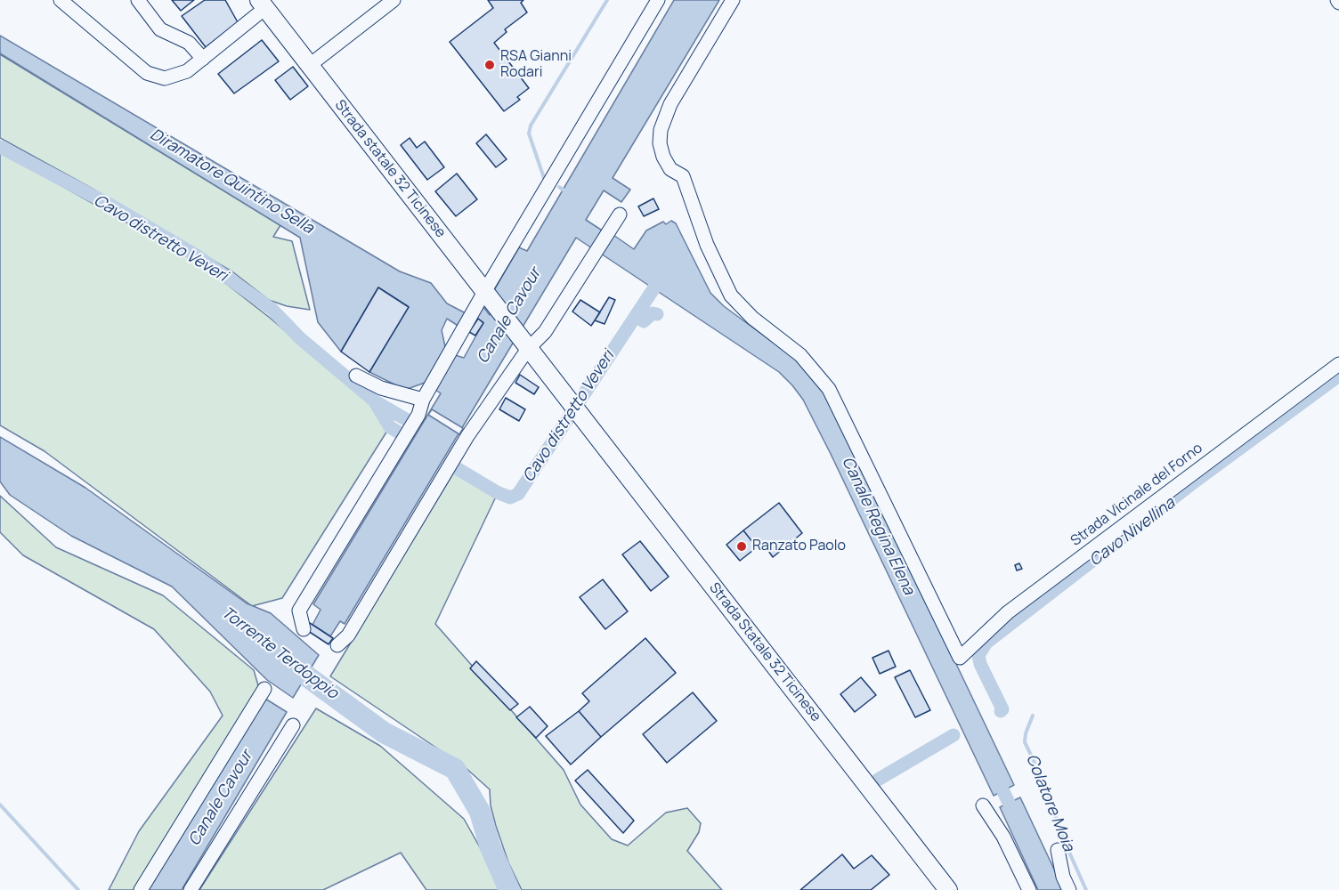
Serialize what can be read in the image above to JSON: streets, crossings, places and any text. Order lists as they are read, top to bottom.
{
  "streets": {
    "main road": ["Strada statale 32 Ticinese", "Strada Statale 32 Ticinese"],
    "street": ["Strada Vicinale del Forno"]
  },
  "crossings": [
    ["Strada statale 32 Ticinese", "Strada Statale 32 Ticinese"]
  ],
  "water": [
    "Diramatore Quintino Sella",
    "Cavo distretto Veveri",
    "Canale Cavour",
    "Canale Regina Elena",
    "Cavo Nivellina",
    "Torrente Terdoppio",
    "Colatore Moia"
  ],
  "places": ["RSA Gianni Rodari", "Ranzato Paolo"]
}
